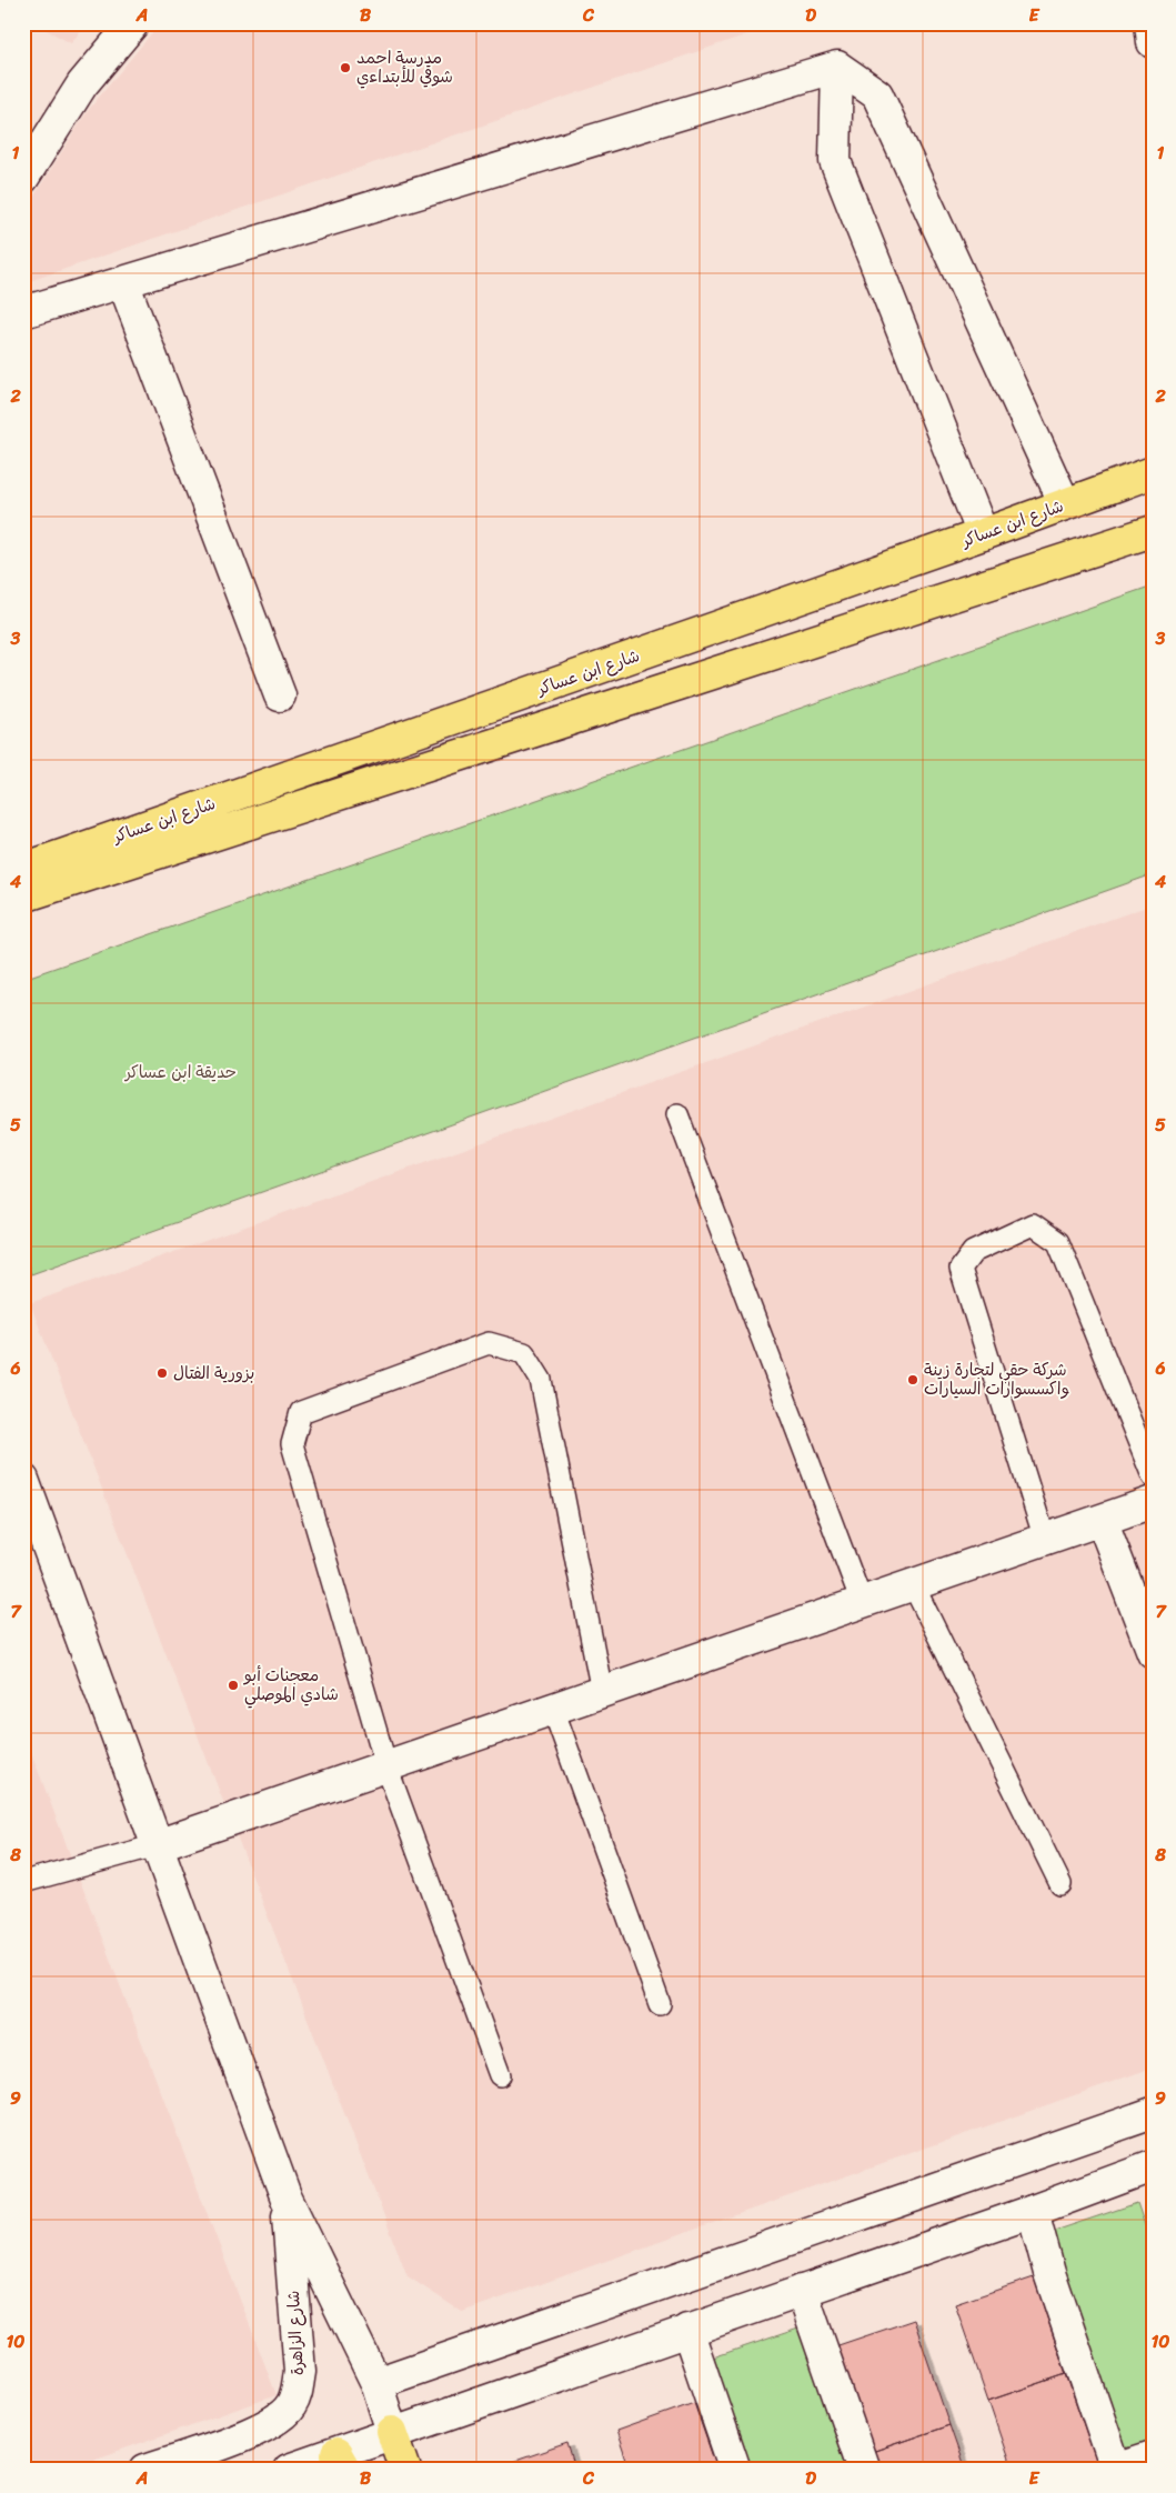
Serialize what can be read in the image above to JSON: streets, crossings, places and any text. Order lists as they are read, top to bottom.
{
  "streets": {
    "main road": ["شارع ابن عساكر"],
    "street": ["شارع الزاهرة"]
  },
  "parks": ["حديقة ابن عساكر"],
  "places": [
    "مدرسة احمد شوقي للأبتداءي",
    "بزورية الفتال",
    "شركة حقي لتجارة زينة واكسسوارات السيارات",
    "معجنات أبو شادي الموصلي"
  ],
  "grid": {
    "columns": [
      "A",
      "B",
      "C",
      "D",
      "E"
    ],
    "rows": [
      "1",
      "2",
      "3",
      "4",
      "5",
      "6",
      "7",
      "8",
      "9",
      "10"
    ]
  }
}
